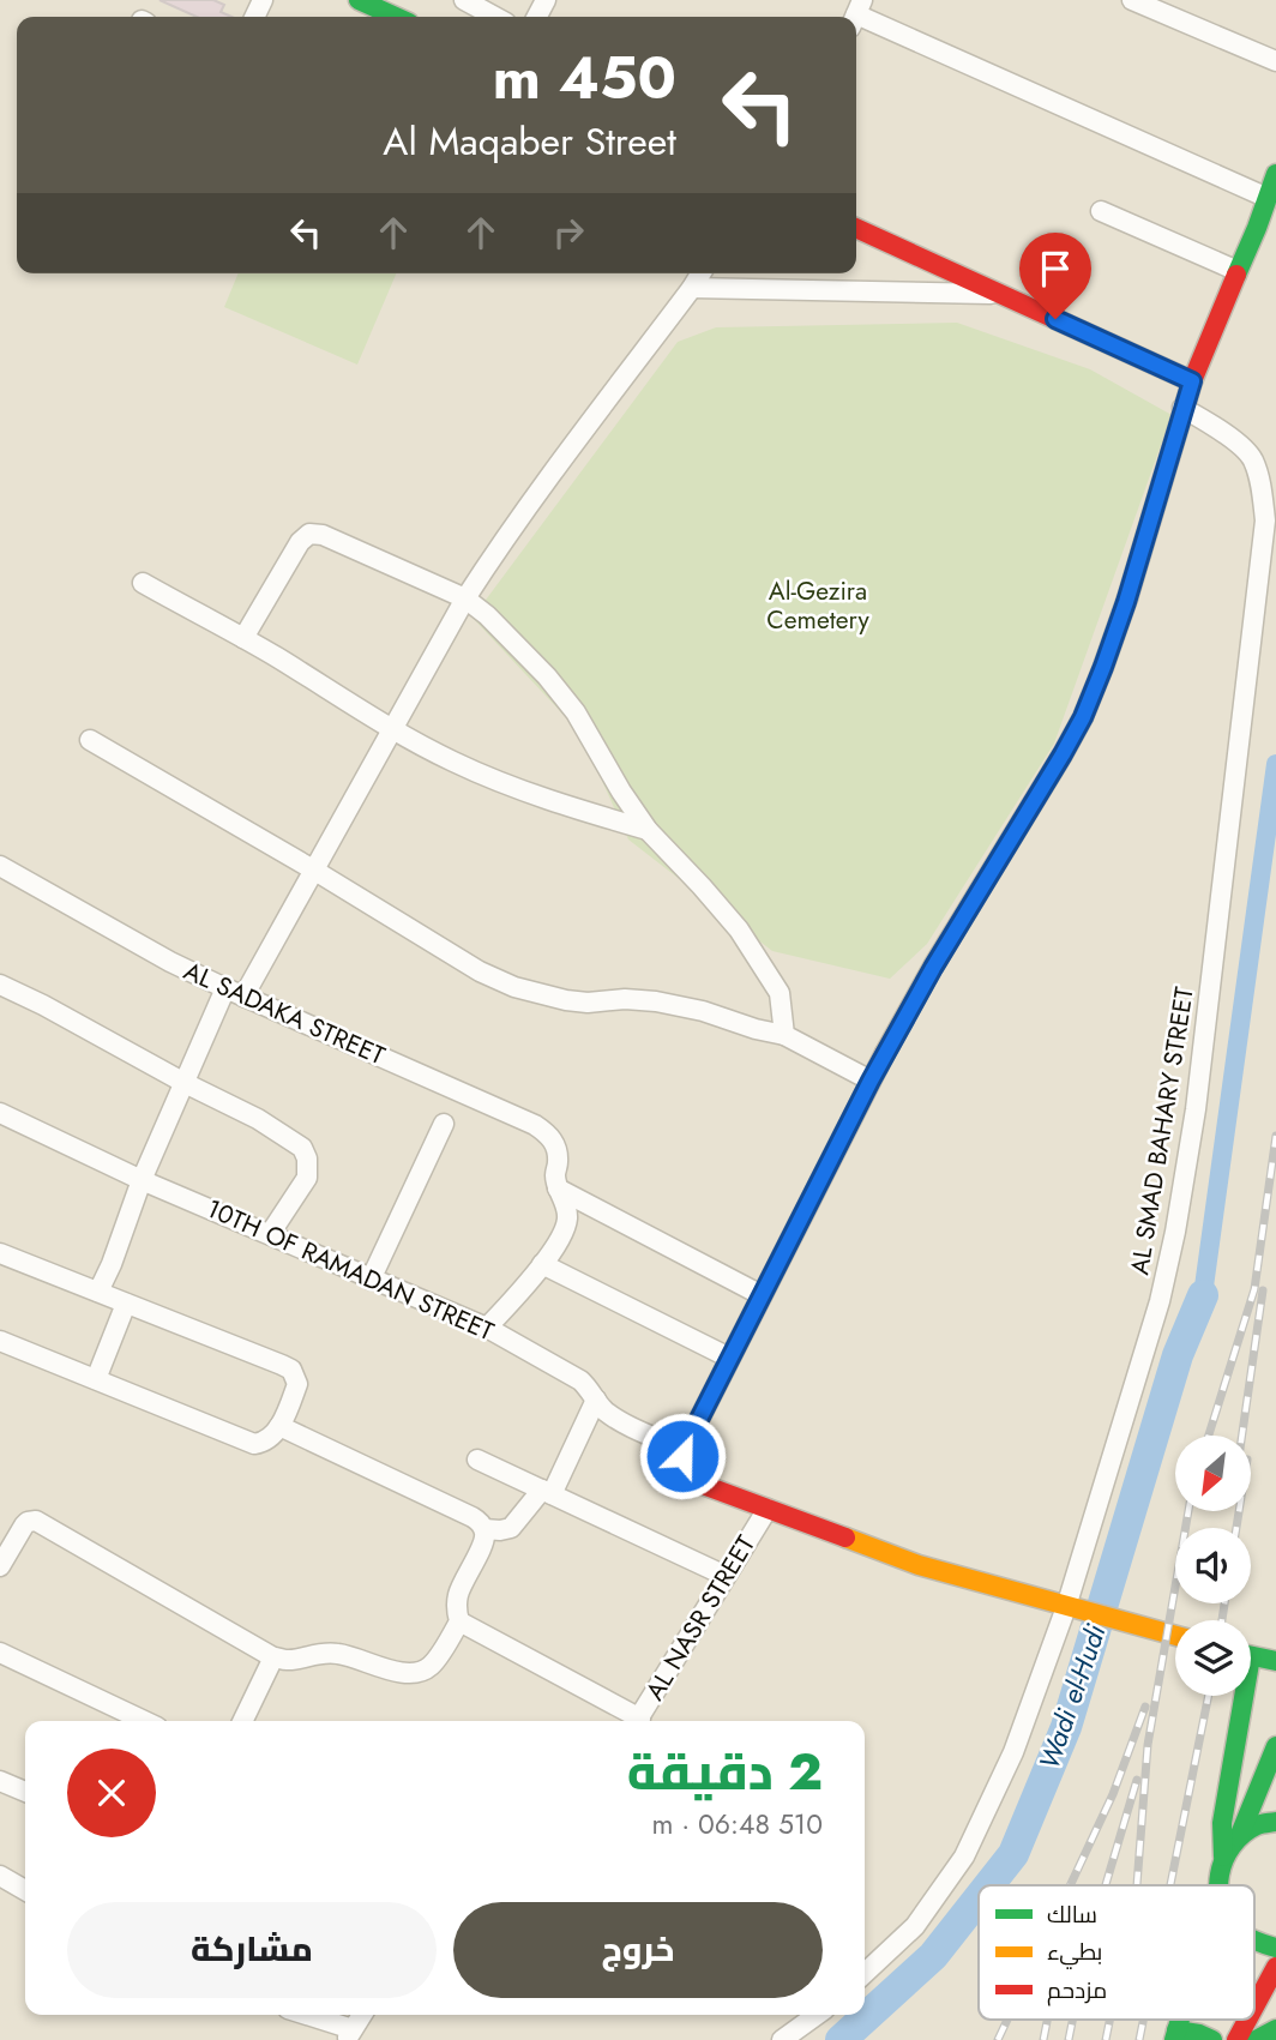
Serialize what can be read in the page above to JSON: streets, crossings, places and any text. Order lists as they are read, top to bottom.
{
  "streets": {
    "street": [
      "AL SADAKA STREET",
      "AL SMAD BAHARY STREET",
      "10TH OF RAMADAN STREET",
      "AL NASR STREET"
    ]
  },
  "water": ["Wadi el-Hudi"],
  "parks": ["Al-Gezira Cemetery"],
  "legend": ["سالك", "بطيء", "مزدحم"],
  "north": "bottom left",
  "page": {
    "turn": ["450 m", "Al Maqaber Street"],
    "heading": ["2 دقيقة", "510 m · 06:48"],
    "buttons": ["خروج", "مشاركة"]
  }
}
